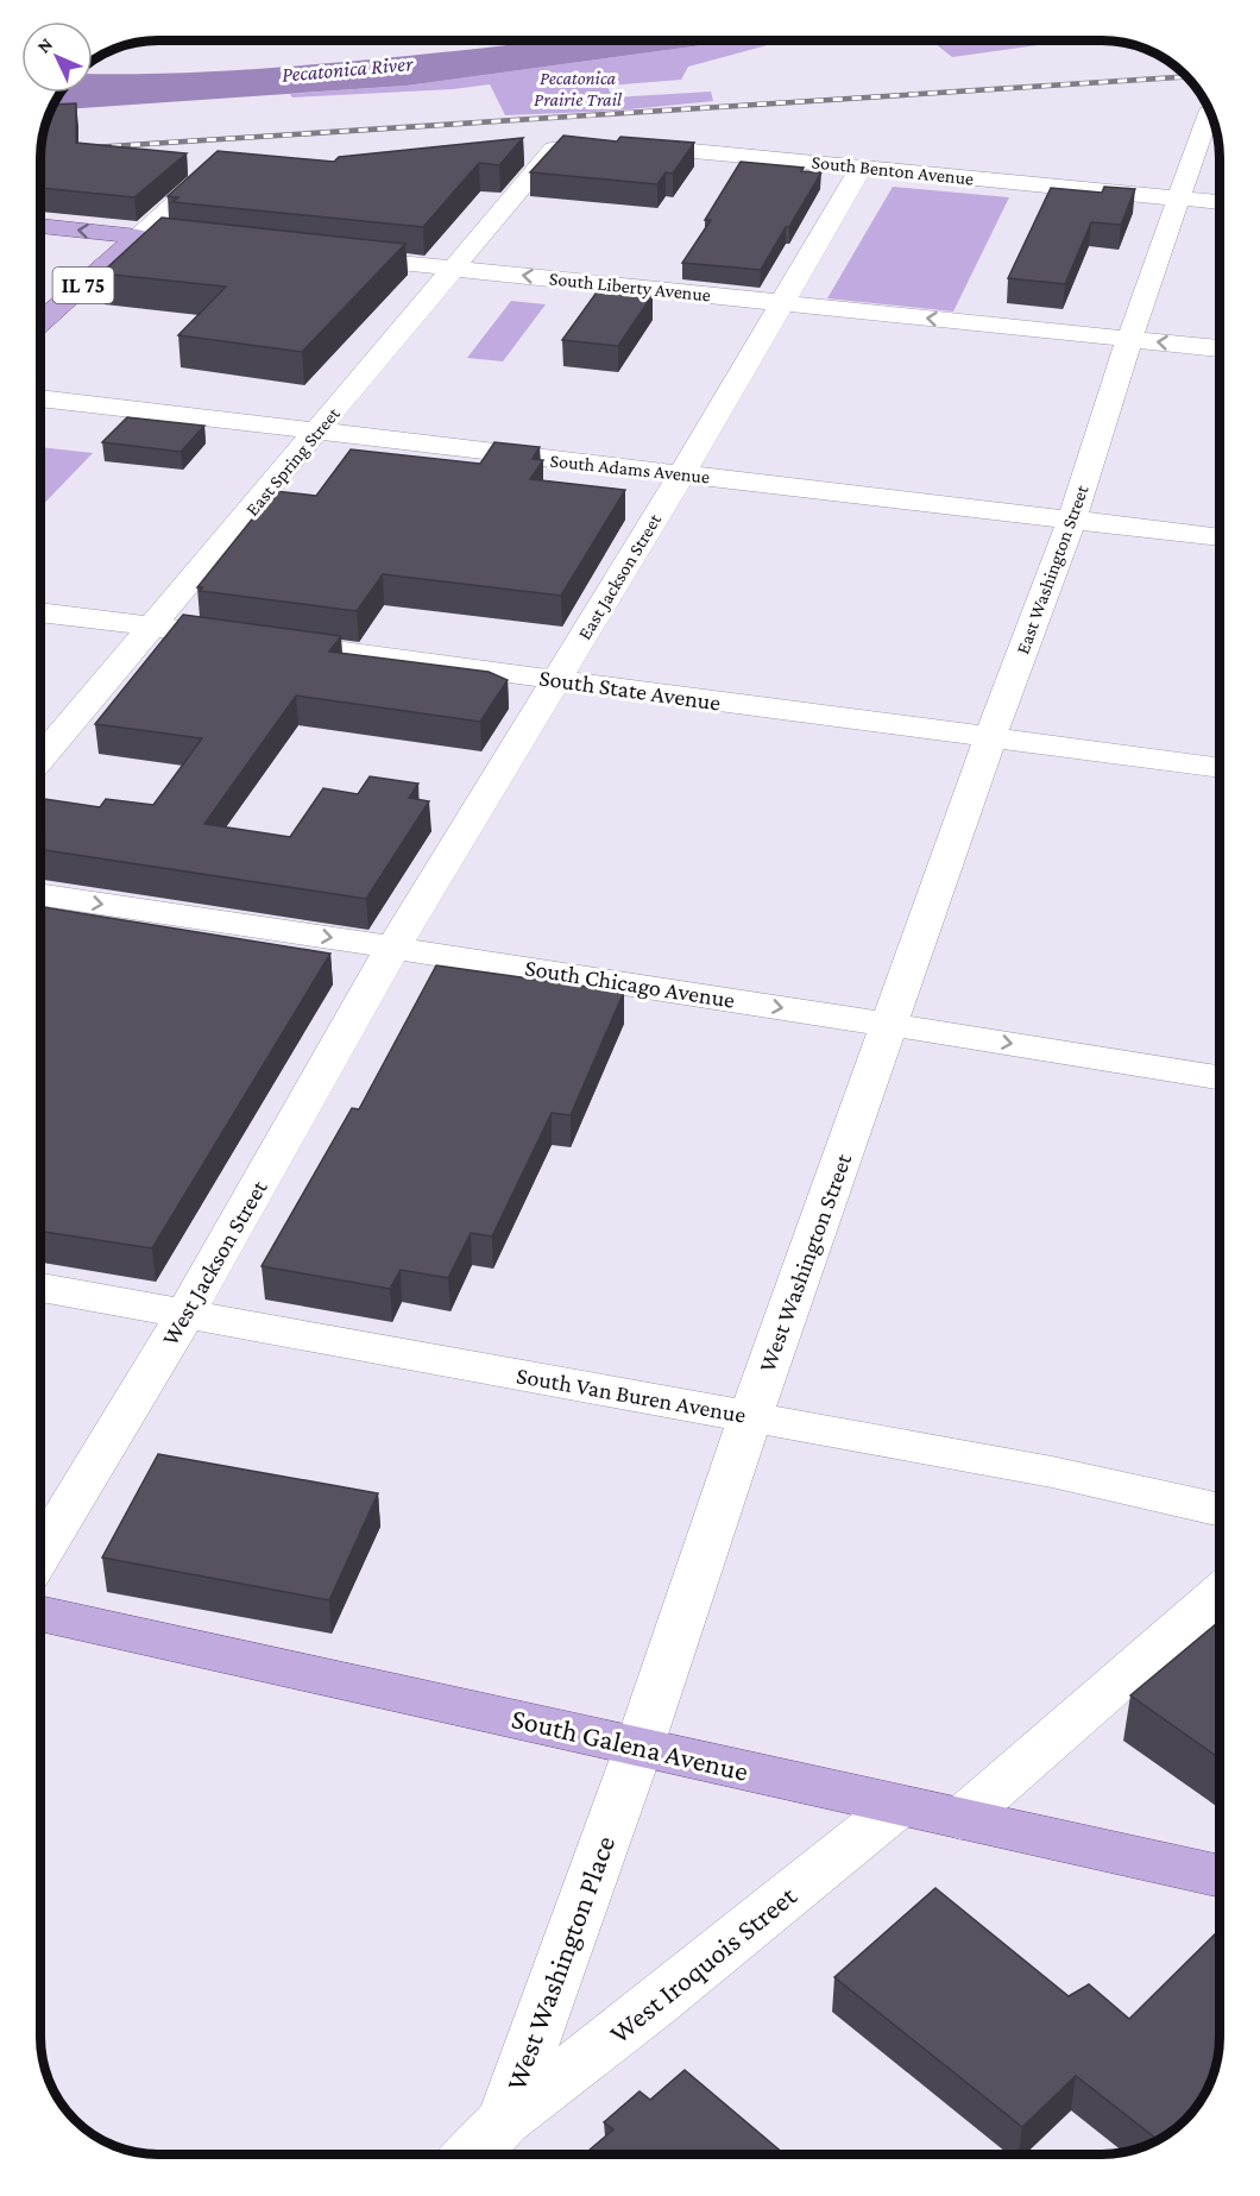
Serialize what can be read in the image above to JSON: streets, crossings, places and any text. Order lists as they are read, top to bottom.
{
  "streets": {
    "main road": ["IL 75", "South Galena Avenue"],
    "street": [
      "South Benton Avenue",
      "South Liberty Avenue",
      "East Spring Street",
      "South Adams Avenue",
      "East Washington Street",
      "East Jackson Street",
      "South State Avenue",
      "South Chicago Avenue",
      "West Jackson Street",
      "West Washington Street",
      "South Van Buren Avenue",
      "West Washington Place",
      "West Iroquois Street"
    ]
  },
  "crossings": [
    ["South Benton Avenue", "East Washington Street"],
    ["South Benton Avenue", "East Jackson Street"],
    ["South Liberty Avenue", "East Spring Street"],
    ["South Liberty Avenue", "East Washington Street"],
    ["South Liberty Avenue", "East Jackson Street"],
    ["East Spring Street", "South Adams Avenue"],
    ["South Adams Avenue", "East Washington Street"],
    ["South Adams Avenue", "East Jackson Street"],
    ["East Washington Street", "South State Avenue"],
    ["East Washington Street", "South Chicago Avenue"],
    ["East Washington Street", "West Washington Street"],
    ["East Jackson Street", "South State Avenue"],
    ["East Jackson Street", "South Chicago Avenue"],
    ["East Jackson Street", "West Jackson Street"],
    ["South Chicago Avenue", "West Jackson Street"],
    ["South Chicago Avenue", "West Washington Street"],
    ["West Jackson Street", "South Van Buren Avenue"],
    ["West Washington Street", "South Van Buren Avenue"],
    ["West Washington Street", "South Galena Avenue"],
    ["West Washington Street", "West Washington Place"],
    ["South Galena Avenue", "West Washington Place"],
    ["South Galena Avenue", "West Iroquois Street"],
    ["West Washington Place", "West Iroquois Street"]
  ],
  "one_way": ["South Liberty Avenue", "South Chicago Avenue"],
  "water": ["Pecatonica River"],
  "parks": ["Pecatonica Prairie Trail"],
  "north": "top left"
}
